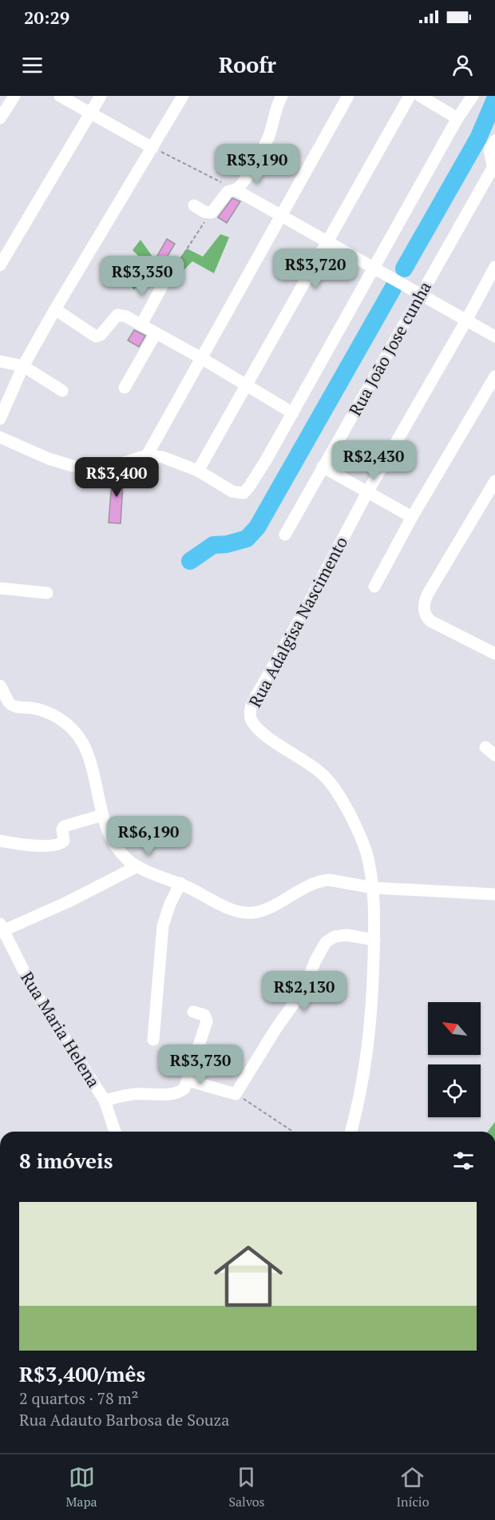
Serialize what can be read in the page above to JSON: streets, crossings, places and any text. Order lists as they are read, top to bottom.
{
  "streets": {
    "street": ["Rua João Jose cunha", "Rua Adalgisa Nascimento", "Rua Maria Helena"]
  },
  "north": "top left",
  "page": {
    "status": "20:29",
    "header": "Roofr",
    "price": [
      "R$3,190",
      "R$3,720",
      "R$3,350",
      "R$2,430",
      "R$3,400",
      "R$6,190",
      "R$2,130",
      "R$3,730"
    ],
    "heading": "8 imóveis",
    "list": [
      {
        "name": "R$3,400/mês",
        "note": "2 quartos · 78 m² · Rua Adauto Barbosa de Souza"
      }
    ],
    "tabs": ["Mapa", "Salvos", "Início"]
  }
}
